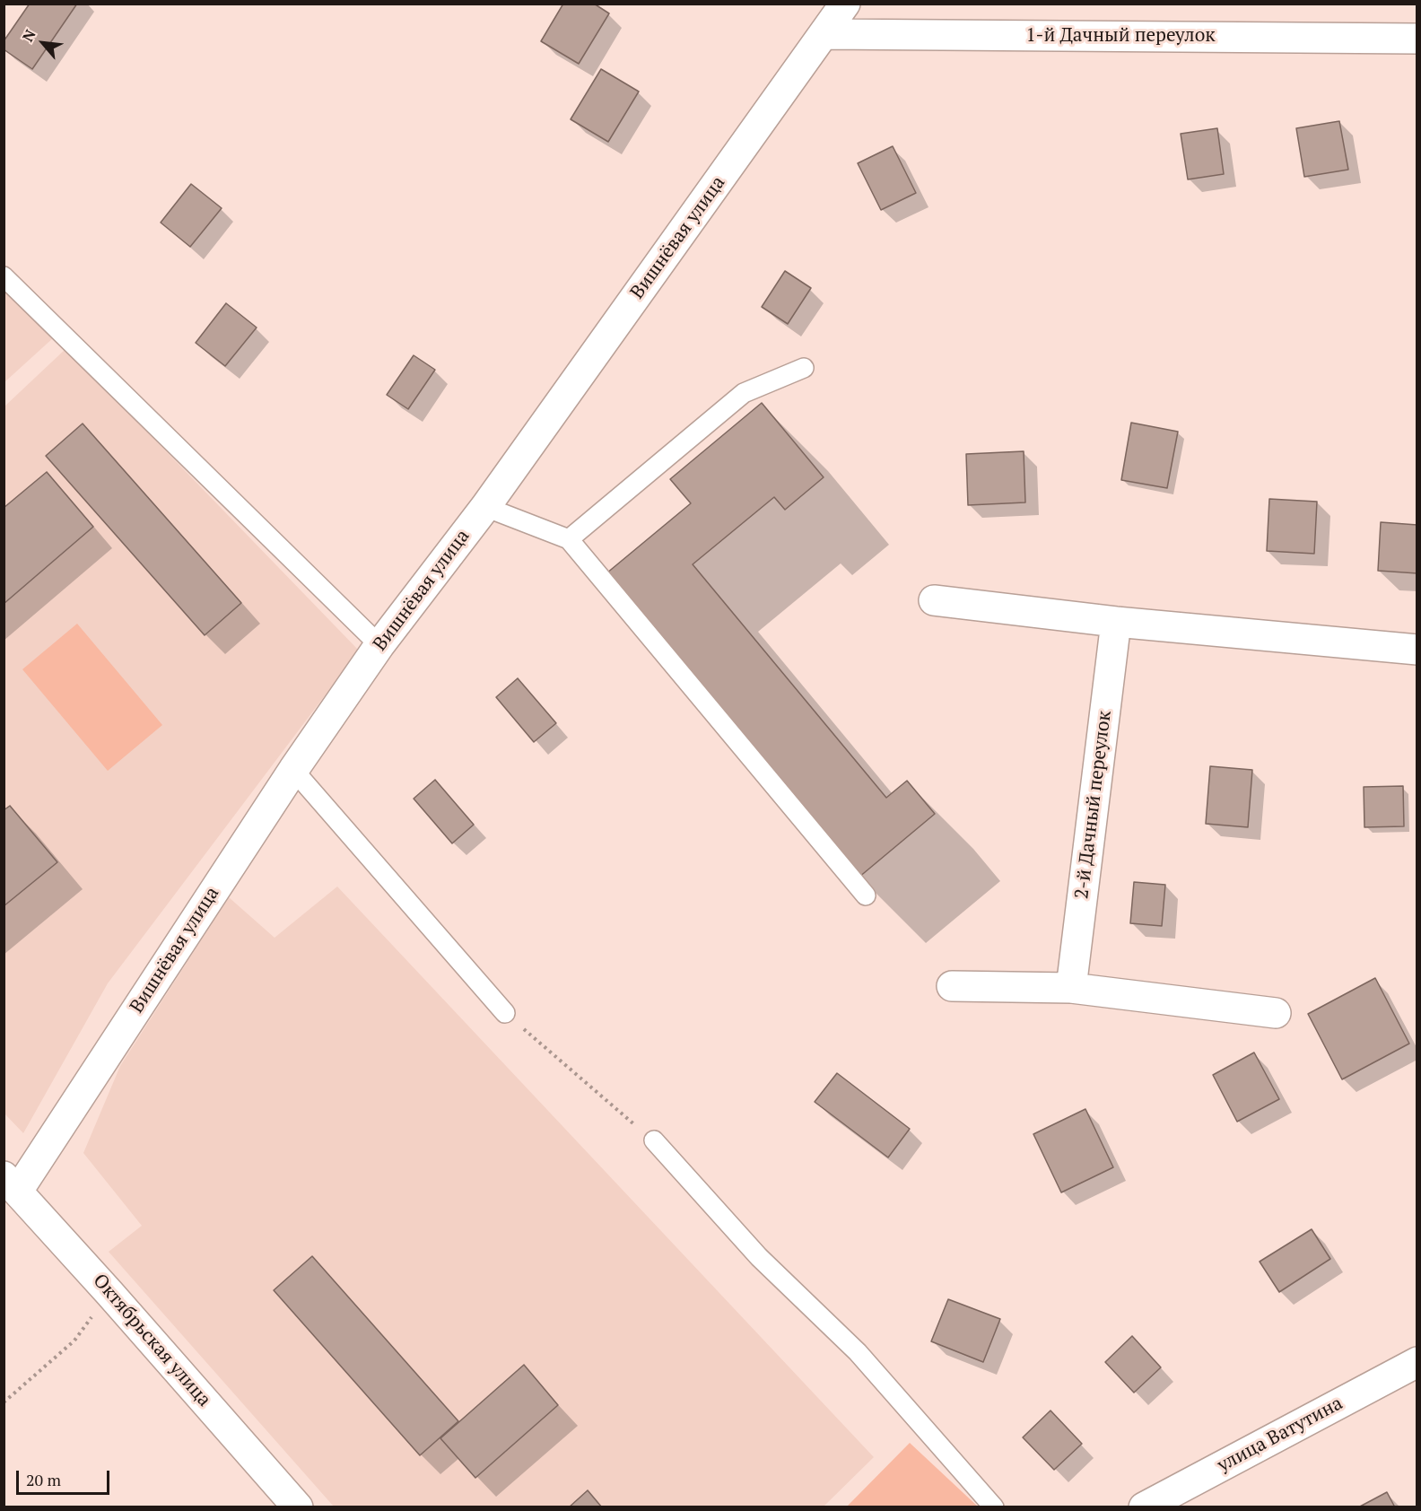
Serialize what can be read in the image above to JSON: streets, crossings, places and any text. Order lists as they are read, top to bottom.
{
  "streets": {
    "street": [
      "1-й Дачный переулок",
      "Вишнёвая улица",
      "2-й Дачный переулок",
      "Октябрьская улица",
      "улица Ватутина"
    ]
  },
  "crossings": [
    ["1-й Дачный переулок", "Вишнёвая улица"],
    ["Вишнёвая улица", "Октябрьская улица"]
  ],
  "scale_bar": "20 m",
  "north": "top left"
}
